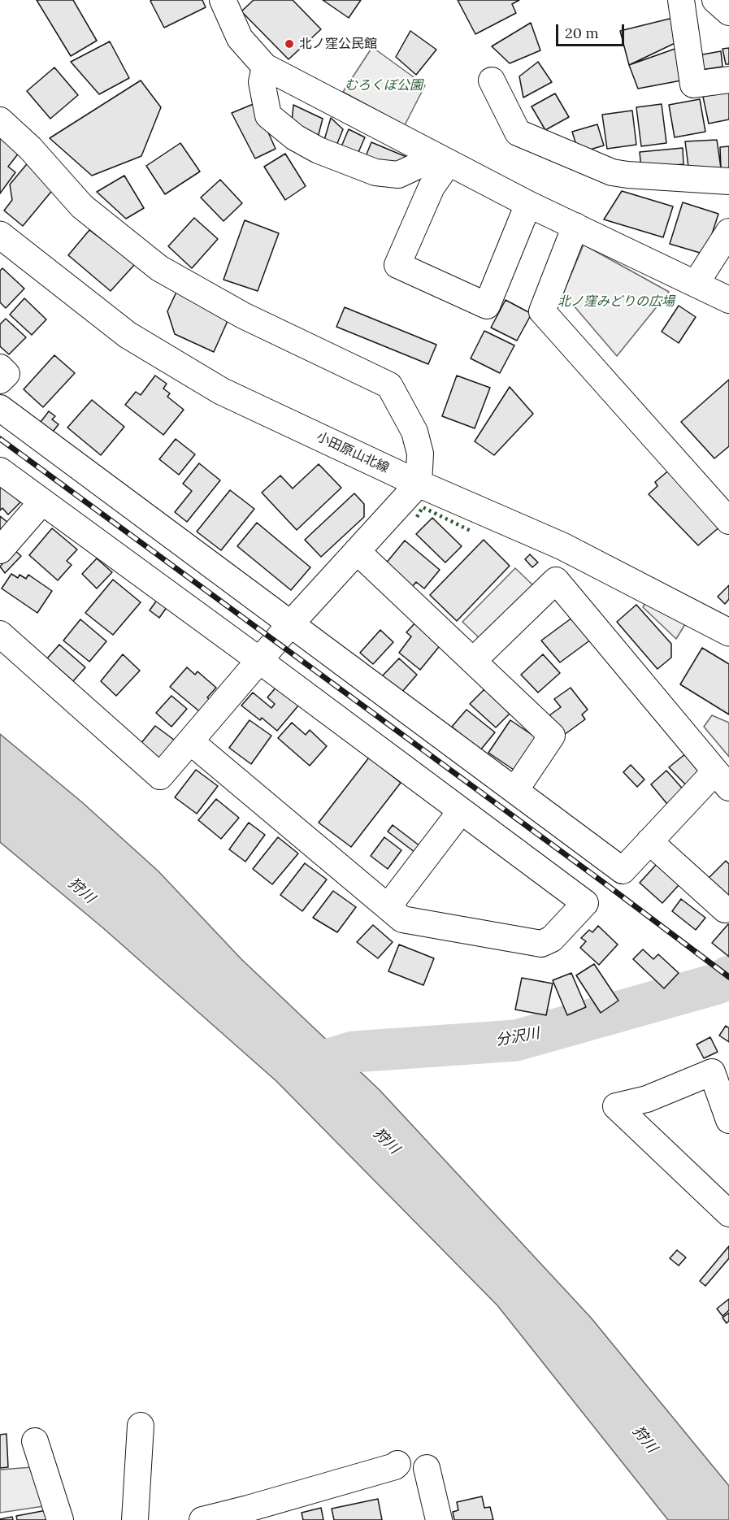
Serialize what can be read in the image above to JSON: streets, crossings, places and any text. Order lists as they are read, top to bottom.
{
  "streets": {
    "main road": ["小田原山北線"]
  },
  "water": ["狩川", "分沢川"],
  "parks": ["むろくぼ公園", "北ノ窪みどりの広場"],
  "places": ["北ノ窪公民館"],
  "scale_bar": "20 m"
}
